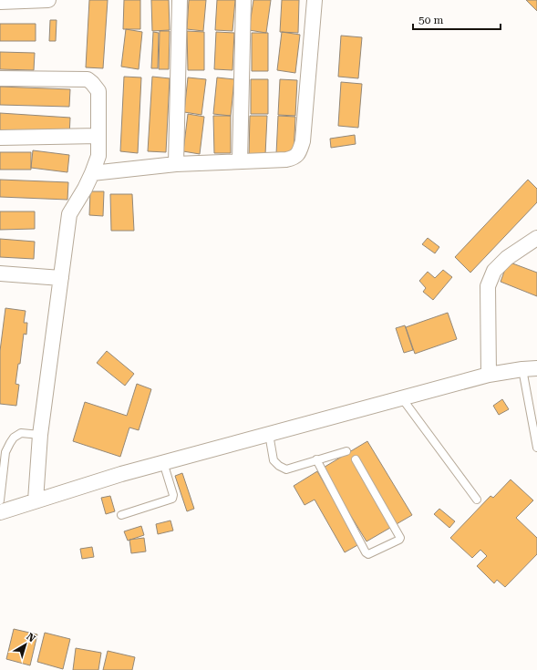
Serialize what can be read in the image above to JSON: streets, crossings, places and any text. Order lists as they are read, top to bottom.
{
  "scale_bar": "50 m",
  "north": "top right"
}
